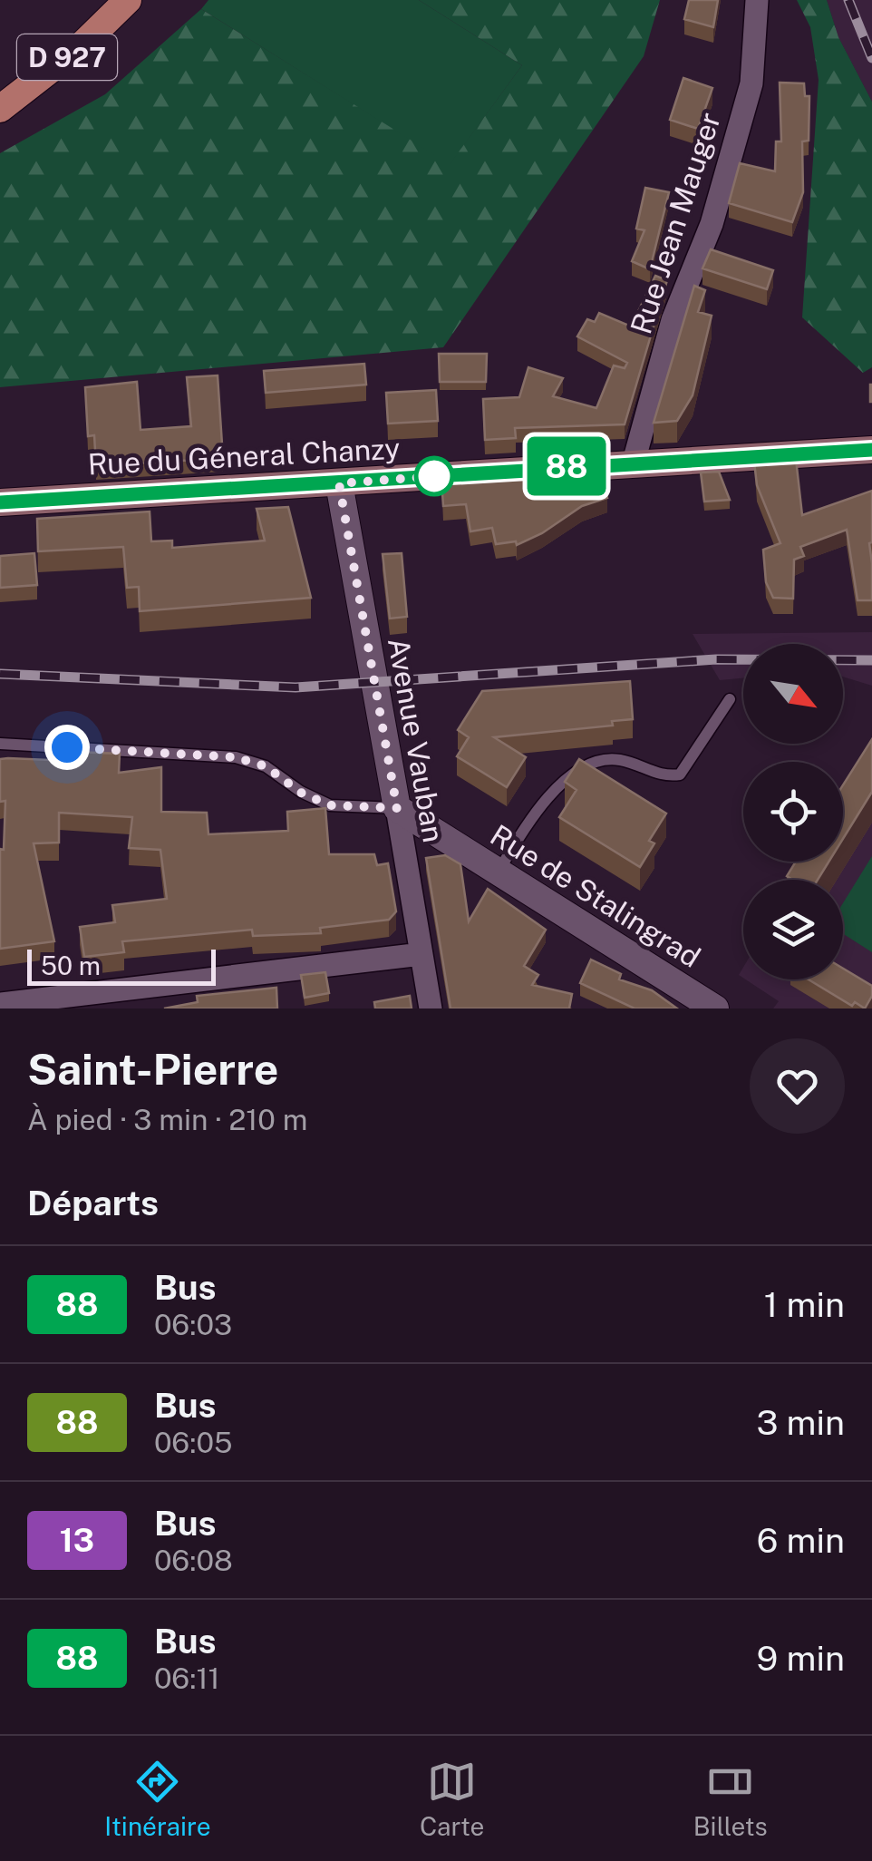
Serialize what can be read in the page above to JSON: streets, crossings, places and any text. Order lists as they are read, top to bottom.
{
  "streets": {
    "main road": ["D 927", "Rue du Géneral Chanzy"],
    "street": ["Rue Jean Mauger", "Avenue Vauban", "Rue de Stalingrad"]
  },
  "crossings": [
    ["Rue Jean Mauger", "Rue du Géneral Chanzy"],
    ["Rue du Géneral Chanzy", "Avenue Vauban"],
    ["Avenue Vauban", "Rue de Stalingrad"]
  ],
  "lines": ["bus line 88"],
  "scale_bar": "50 m",
  "north": "bottom right",
  "page": {
    "on_map": "88",
    "scale": "50 m",
    "heading": [
      ["Saint-Pierre", "À pied · 3 min · 210 m"],
      "Départs"
    ],
    "list": [
      {
        "mark": "88",
        "name": "Bus",
        "note": "06:03",
        "value": "1 min"
      },
      {
        "mark": "88",
        "name": "Bus",
        "note": "06:05",
        "value": "3 min"
      },
      {
        "mark": "13",
        "name": "Bus",
        "note": "06:08",
        "value": "6 min"
      },
      {
        "mark": "88",
        "name": "Bus",
        "note": "06:11",
        "value": "9 min"
      }
    ],
    "tabs": ["Itinéraire", "Carte", "Billets"]
  }
}
